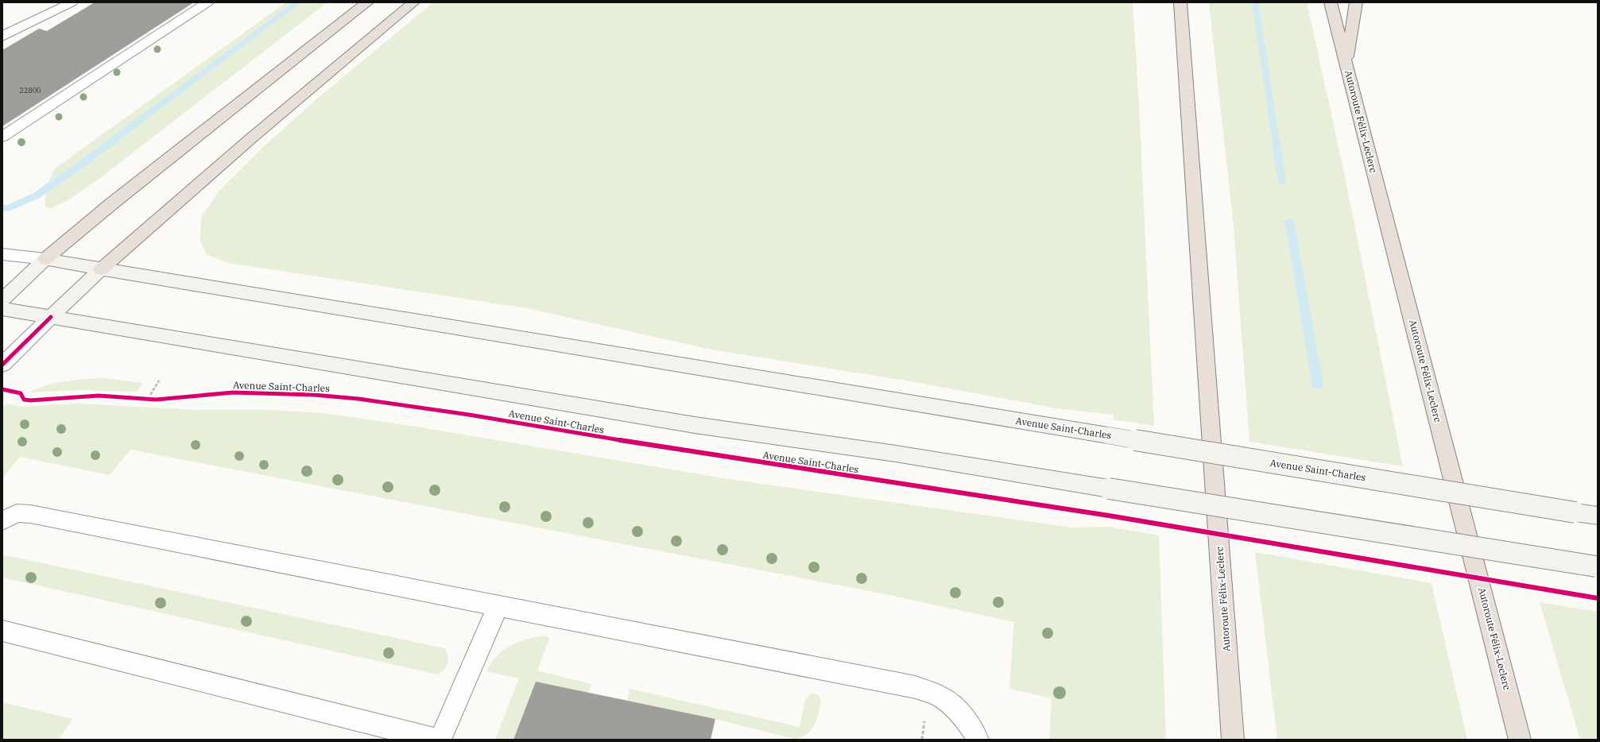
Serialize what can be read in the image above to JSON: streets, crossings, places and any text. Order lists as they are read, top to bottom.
{
  "streets": {
    "highway": ["Autoroute Félix-Leclerc"],
    "main road": ["Avenue Saint-Charles"]
  },
  "house_numbers": ["22800"]
}
